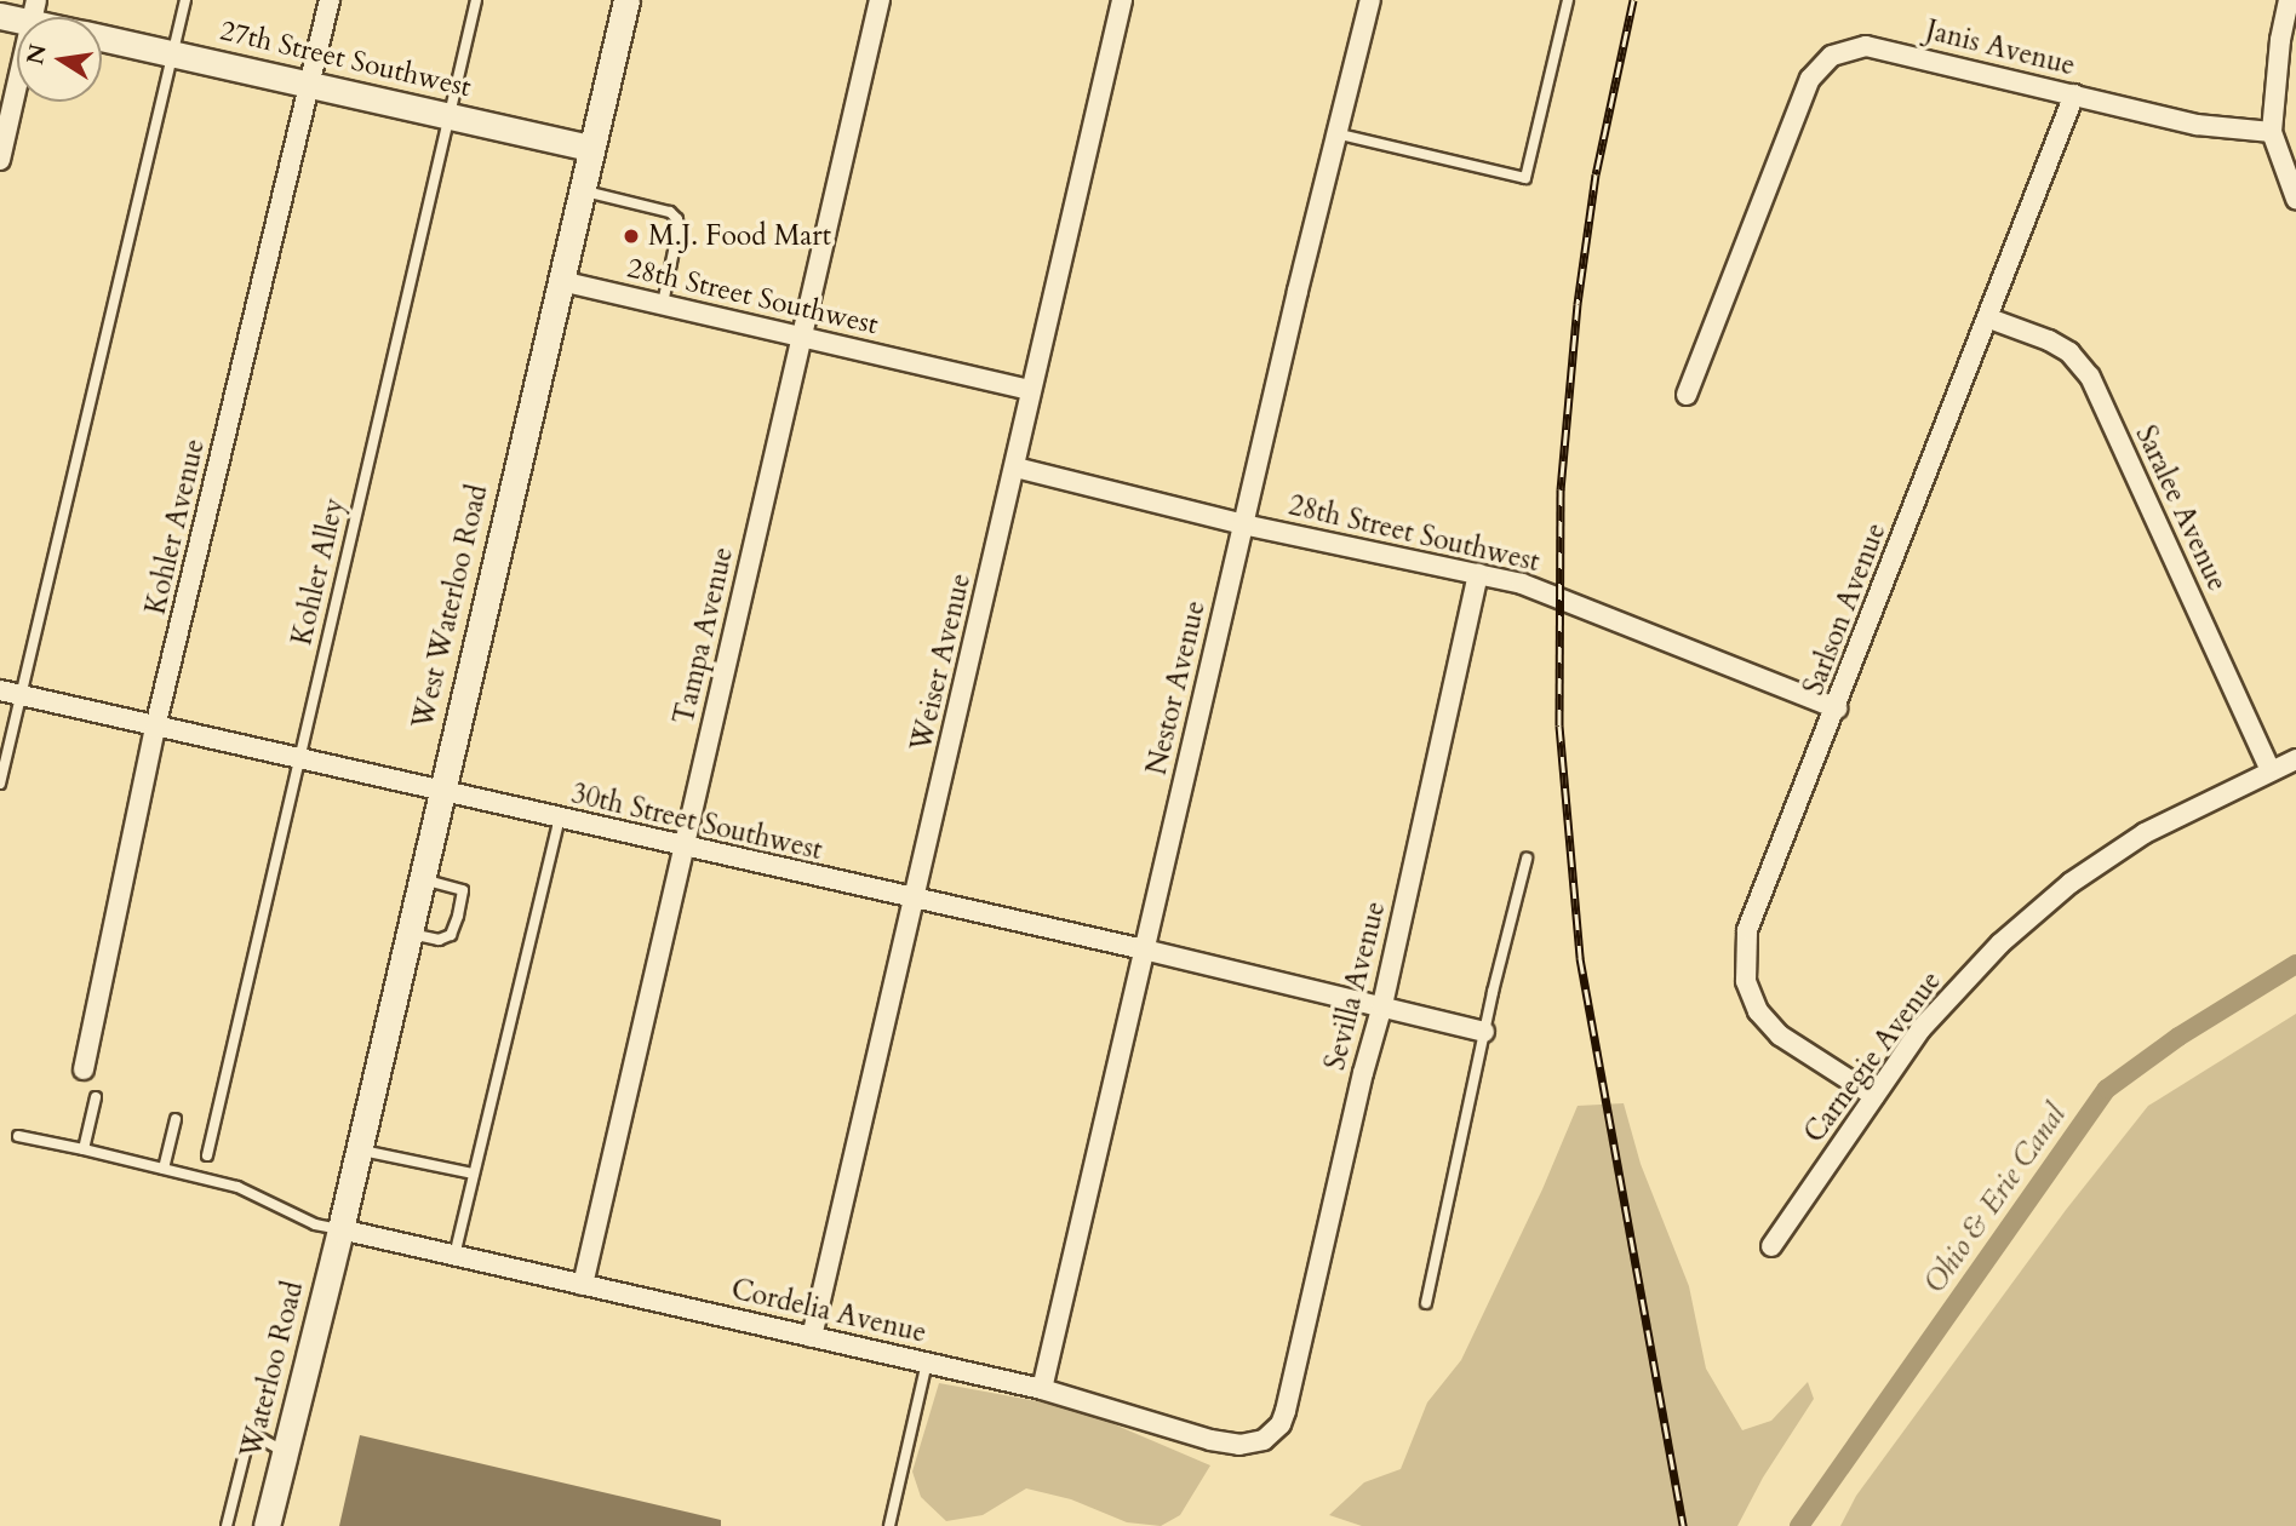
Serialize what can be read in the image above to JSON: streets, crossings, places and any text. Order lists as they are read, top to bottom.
{
  "streets": {
    "main road": ["27th Street Southwest", "West Waterloo Road", "Waterloo Road"],
    "street": [
      "Janis Avenue",
      "28th Street Southwest",
      "Saralee Avenue",
      "Kohler Avenue",
      "Sarlson Avenue",
      "Tampa Avenue",
      "Weiser Avenue",
      "Nestor Avenue",
      "30th Street Southwest",
      "Sevilla Avenue",
      "Carnegie Avenue",
      "Cordelia Avenue"
    ],
    "lane": ["Kohler Alley"]
  },
  "crossings": [
    ["Janis Avenue", "Sarlson Avenue"],
    ["27th Street Southwest", "Kohler Avenue"],
    ["27th Street Southwest", "Kohler Alley"],
    ["27th Street Southwest", "West Waterloo Road"],
    ["28th Street Southwest", "West Waterloo Road"],
    ["28th Street Southwest", "Sarlson Avenue"],
    ["28th Street Southwest", "Tampa Avenue"],
    ["28th Street Southwest", "Weiser Avenue"],
    ["28th Street Southwest", "Nestor Avenue"],
    ["28th Street Southwest", "Sevilla Avenue"],
    ["Saralee Avenue", "Sarlson Avenue"],
    ["Saralee Avenue", "Carnegie Avenue"],
    ["Kohler Avenue", "30th Street Southwest"],
    ["Kohler Alley", "30th Street Southwest"],
    ["West Waterloo Road", "30th Street Southwest"],
    ["West Waterloo Road", "Cordelia Avenue"],
    ["West Waterloo Road", "Waterloo Road"],
    ["Sarlson Avenue", "Carnegie Avenue"],
    ["Tampa Avenue", "30th Street Southwest"],
    ["Tampa Avenue", "Cordelia Avenue"],
    ["Weiser Avenue", "30th Street Southwest"],
    ["Weiser Avenue", "Cordelia Avenue"],
    ["Nestor Avenue", "30th Street Southwest"],
    ["Nestor Avenue", "Cordelia Avenue"],
    ["30th Street Southwest", "Sevilla Avenue"],
    ["Sevilla Avenue", "Cordelia Avenue"],
    ["Cordelia Avenue", "Waterloo Road"]
  ],
  "water": ["Ohio & Erie Canal"],
  "places": ["M.J. Food Mart"],
  "north": "left"
}
